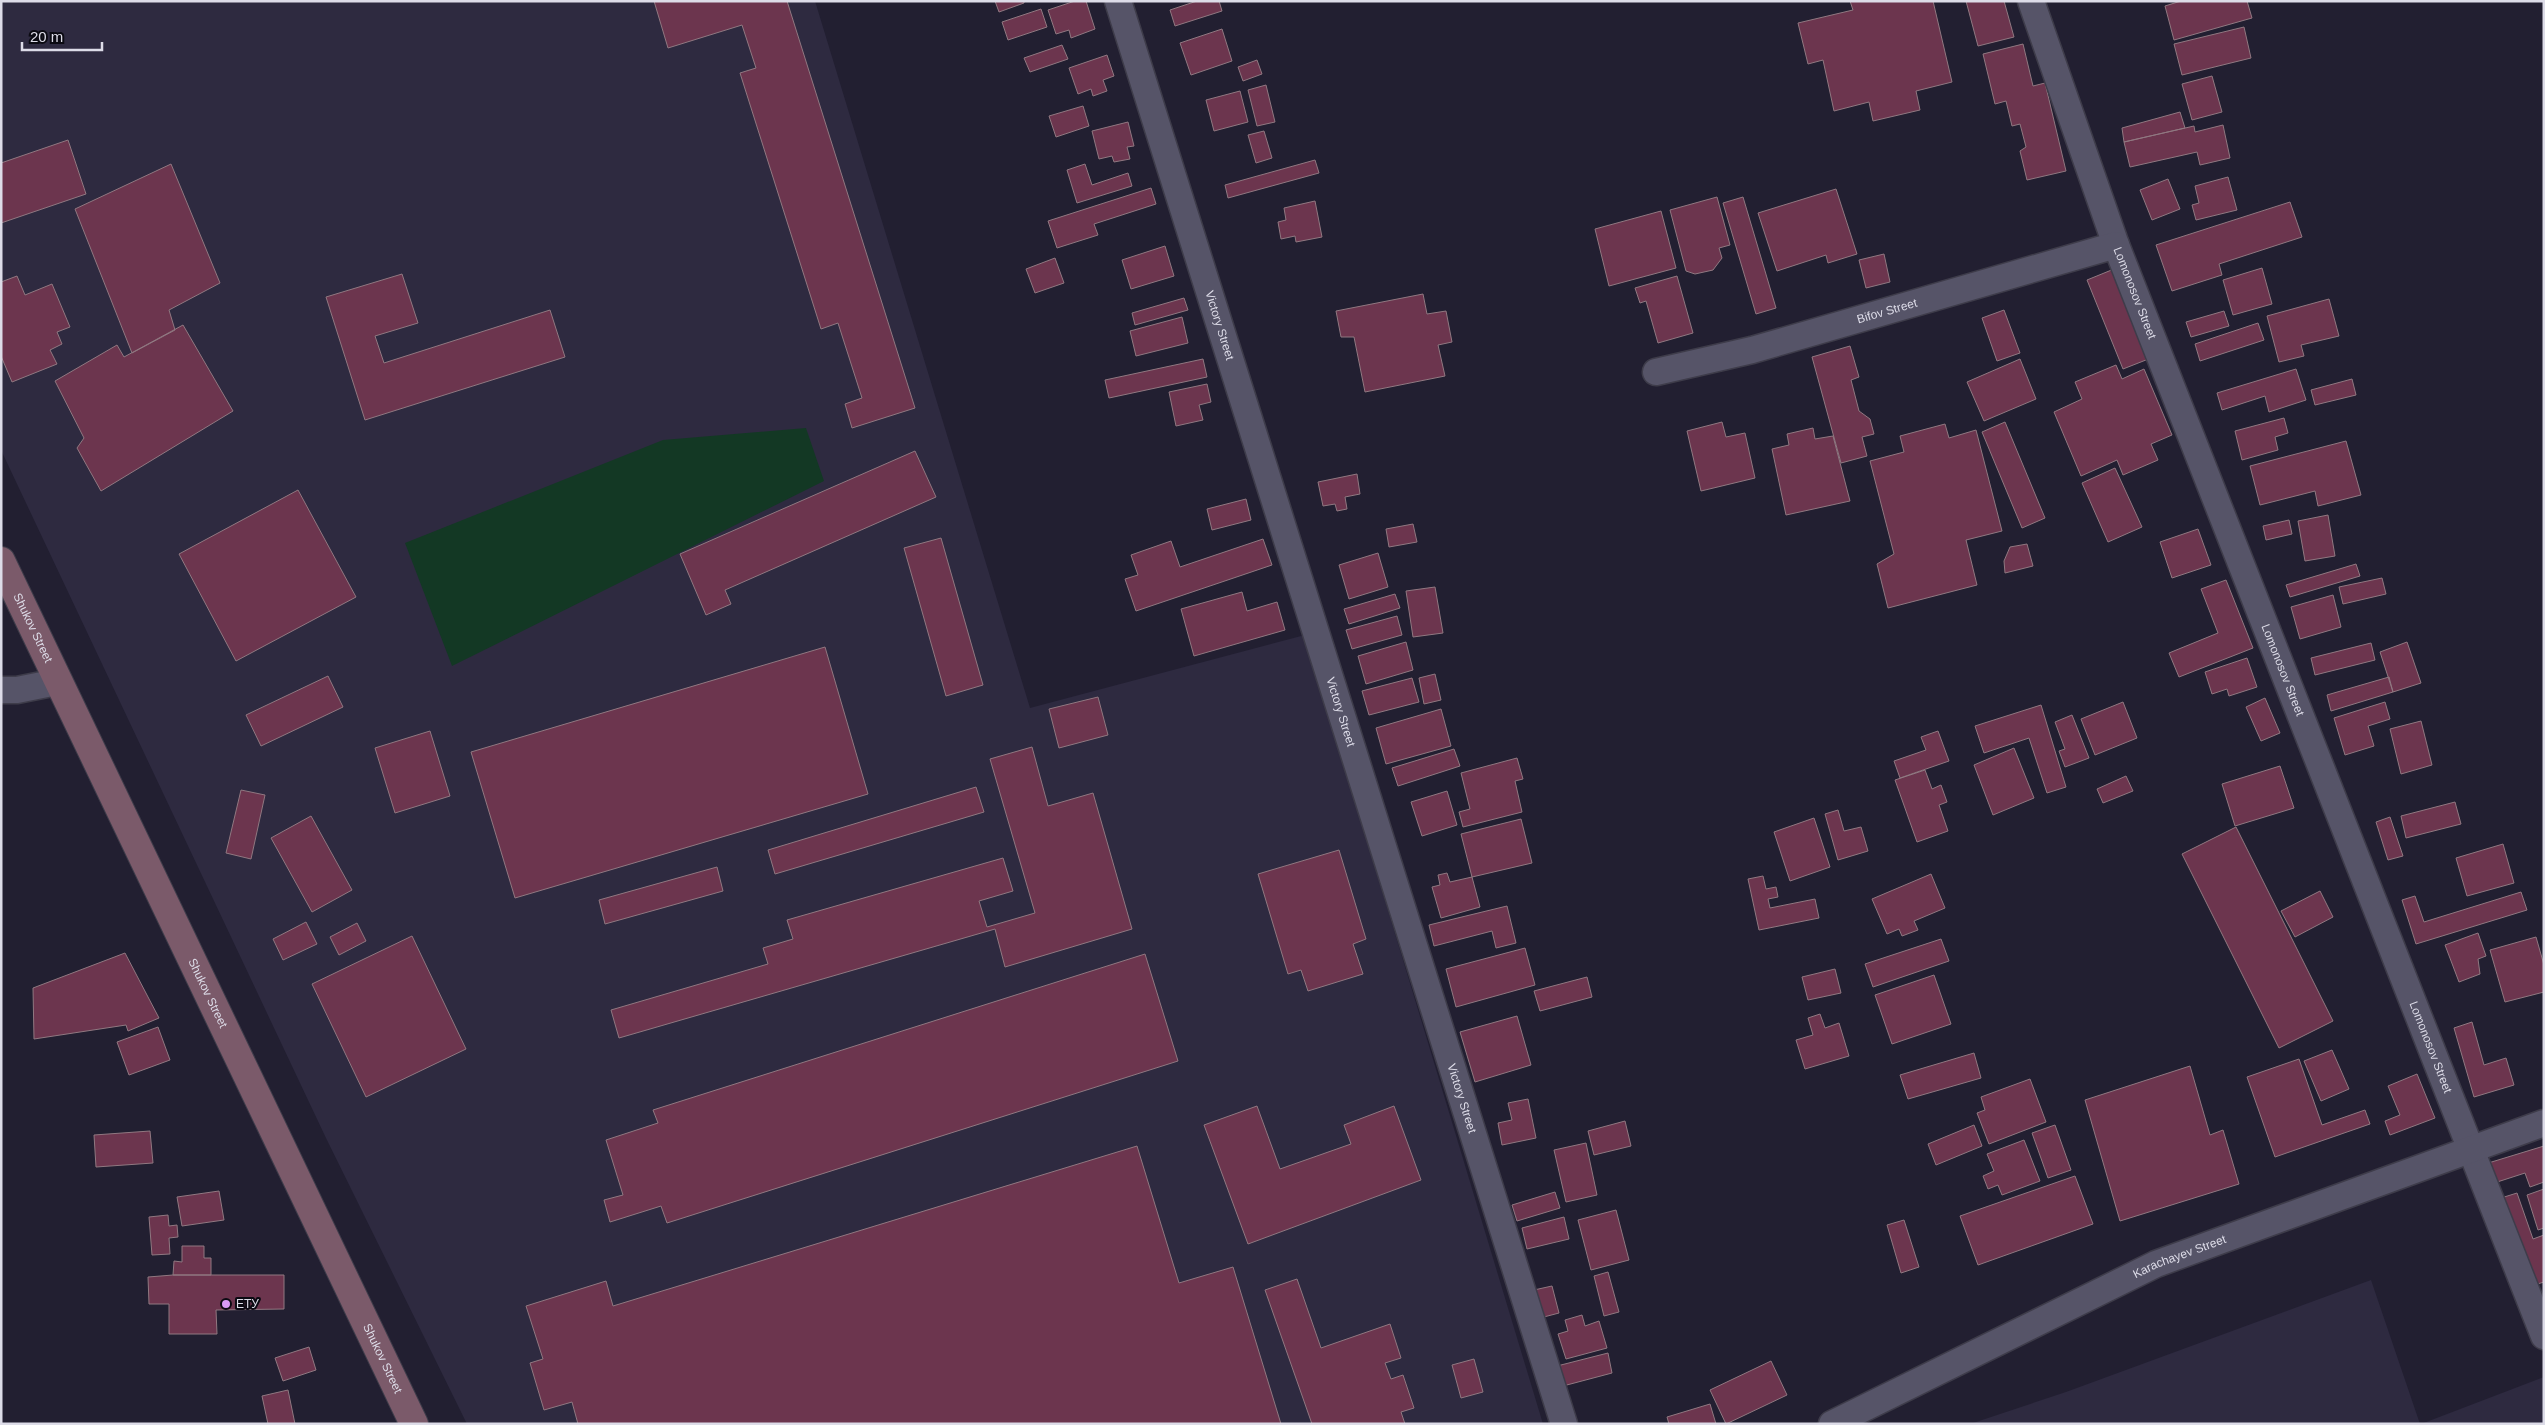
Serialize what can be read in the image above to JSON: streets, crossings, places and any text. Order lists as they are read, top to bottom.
{
  "streets": {
    "main road": ["Shukov Street"],
    "street": [
      "Lomonosov Street",
      "Bifov Street",
      "Victory Street",
      "Karachayev Street"
    ]
  },
  "crossings": [
    ["Lomonosov Street", "Bifov Street"],
    ["Lomonosov Street", "Karachayev Street"]
  ],
  "places": ["ЕТУ"],
  "scale_bar": "20 m"
}
